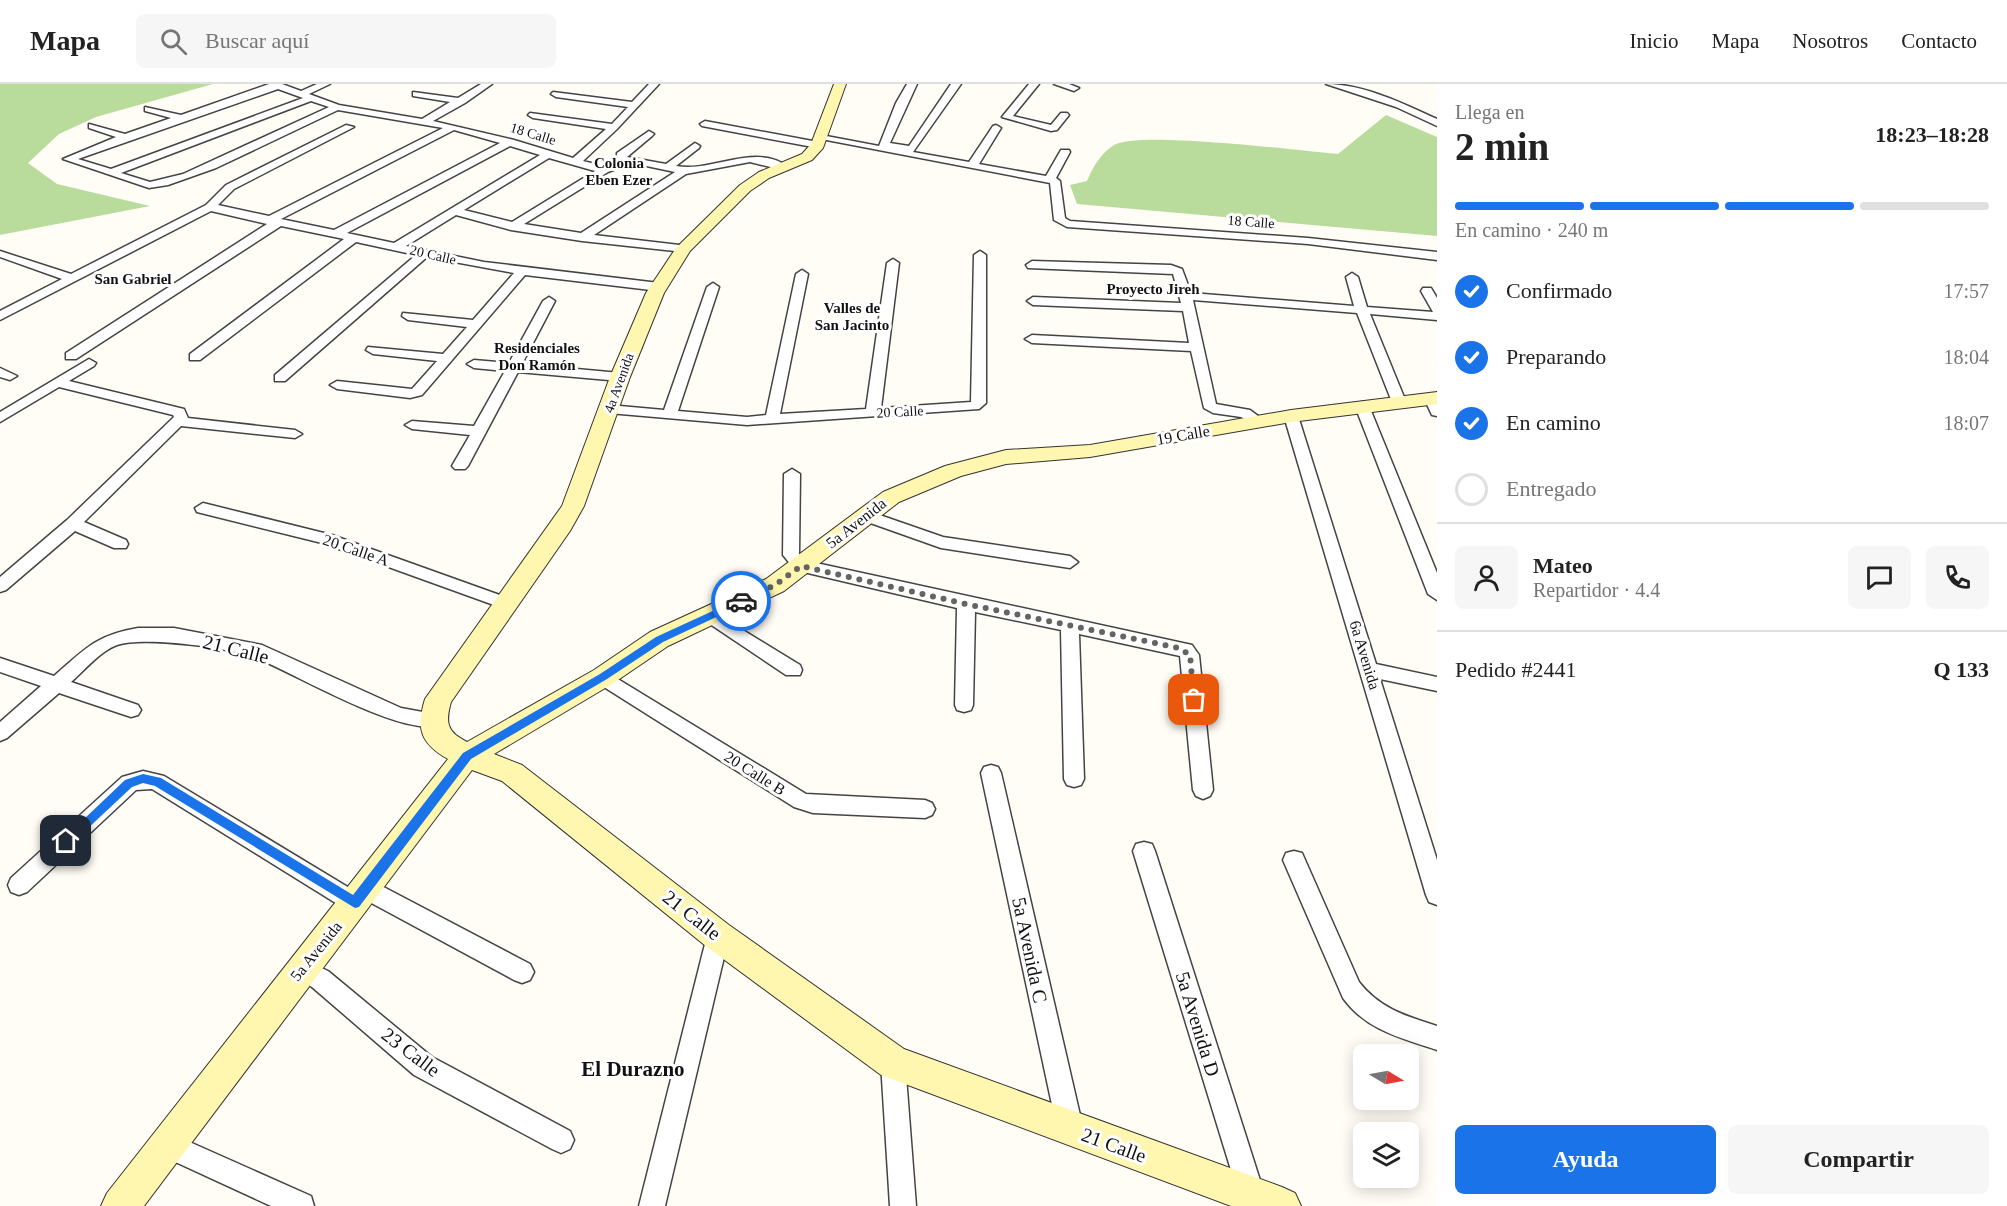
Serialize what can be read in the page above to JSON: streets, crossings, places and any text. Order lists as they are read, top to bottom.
{
  "streets": {
    "street": [
      "18 Calle",
      "20 Calle",
      "4a Avenida",
      "19 Calle",
      "5a Avenida",
      "20 Calle A",
      "21 Calle",
      "6a Avenida",
      "20 Calle B",
      "5a Avenida C",
      "5a Avenida D",
      "23 Calle"
    ]
  },
  "crossings": [
    ["20 Calle", "4a Avenida"],
    ["4a Avenida", "20 Calle A"],
    ["4a Avenida", "21 Calle"],
    ["19 Calle", "5a Avenida"],
    ["19 Calle", "6a Avenida"],
    ["5a Avenida", "21 Calle"],
    ["5a Avenida", "20 Calle B"],
    ["5a Avenida", "23 Calle"],
    ["21 Calle", "5a Avenida C"],
    ["21 Calle", "5a Avenida D"]
  ],
  "districts": [
    "Colonia Eben Ezer",
    "San Gabriel",
    "Proyecto Jireh",
    "Valles de San Jacinto",
    "Residenciales Don Ramón",
    "El Durazno"
  ],
  "north": "right",
  "page": {
    "header": "Mapa",
    "search": "Buscar aquí",
    "nav": [
      "Inicio",
      "Mapa",
      "Nosotros",
      "Contacto"
    ],
    "heading": ["2 min", "Llega en", "18:23–18:28"],
    "panel": [
      "Mateo",
      "Repartidor · 4.4",
      "Pedido #2441",
      "Q 133"
    ],
    "bar": "En camino · 240 m",
    "list": [
      ["Confirmado", "17:57"],
      ["Preparando", "18:04"],
      ["En camino", "18:07"],
      "Entregado"
    ],
    "buttons": ["Ayuda", "Compartir"]
  }
}
